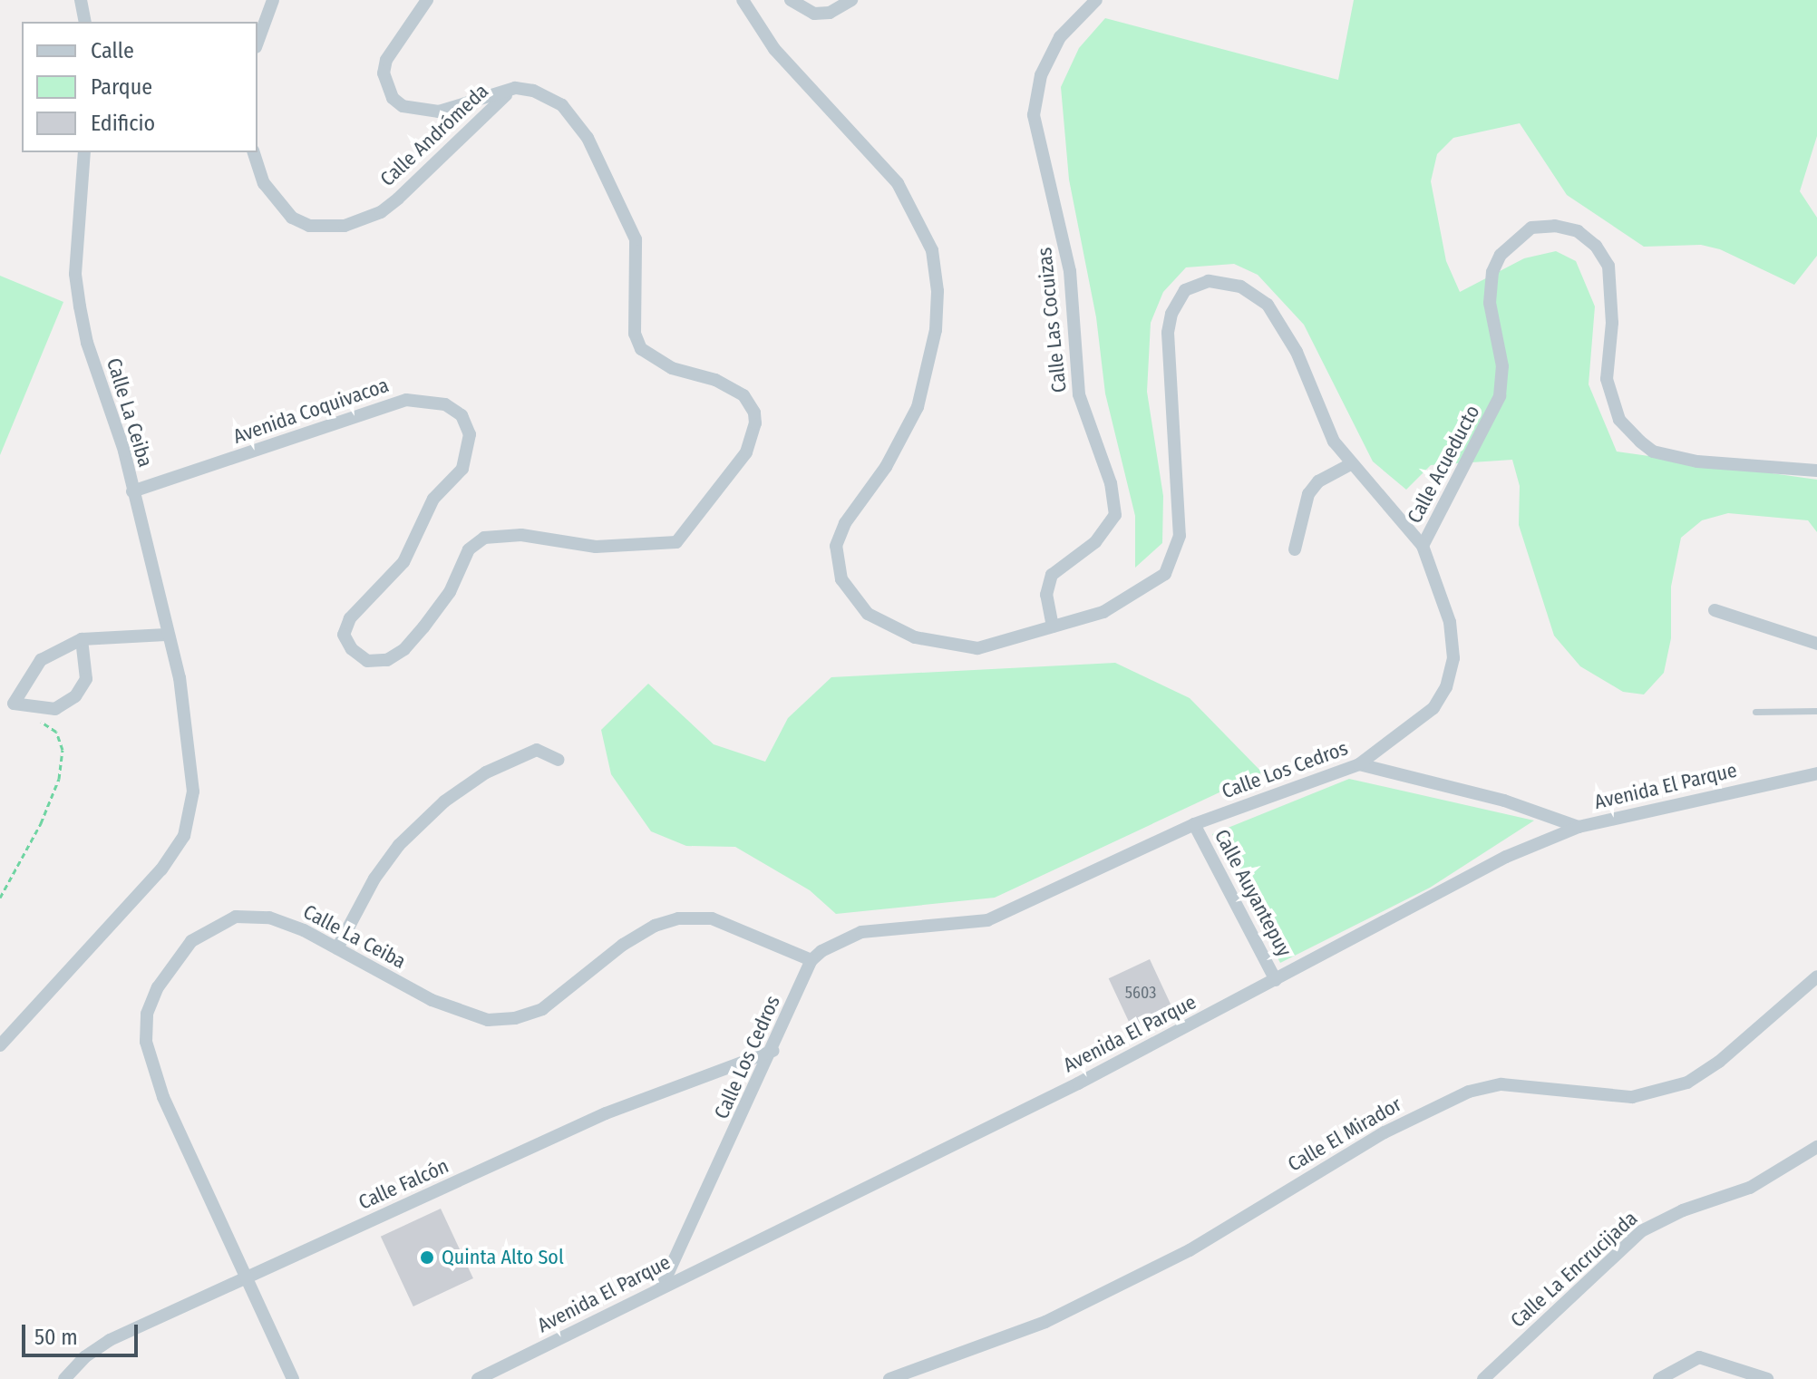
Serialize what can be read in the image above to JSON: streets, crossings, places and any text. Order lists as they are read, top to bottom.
{
  "streets": {
    "street": [
      "Calle Andrómeda",
      "Calle Las Cocuizas",
      "Avenida Coquivacoa",
      "Calle La Ceiba",
      "Calle Acueducto",
      "Calle Los Cedros",
      "Avenida El Parque",
      "Calle Auyantepuy",
      "Calle El Mirador",
      "Calle Falcón",
      "Calle La Encrucijada"
    ]
  },
  "crossings": [
    ["Calle Andrómeda", "Avenida Coquivacoa"],
    ["Calle Las Cocuizas", "Calle Los Cedros"],
    ["Avenida Coquivacoa", "Calle La Ceiba"],
    ["Calle La Ceiba", "Calle Los Cedros"],
    ["Calle La Ceiba", "Calle Falcón"],
    ["Calle Acueducto", "Calle Los Cedros"],
    ["Calle Los Cedros", "Avenida El Parque"],
    ["Calle Los Cedros", "Calle Auyantepuy"],
    ["Calle Los Cedros", "Calle Falcón"],
    ["Avenida El Parque", "Calle Auyantepuy"]
  ],
  "places": ["Quinta Alto Sol"],
  "house_numbers": ["5603"],
  "legend": ["Calle", "Parque", "Edificio"],
  "scale_bar": "50 m"
}
